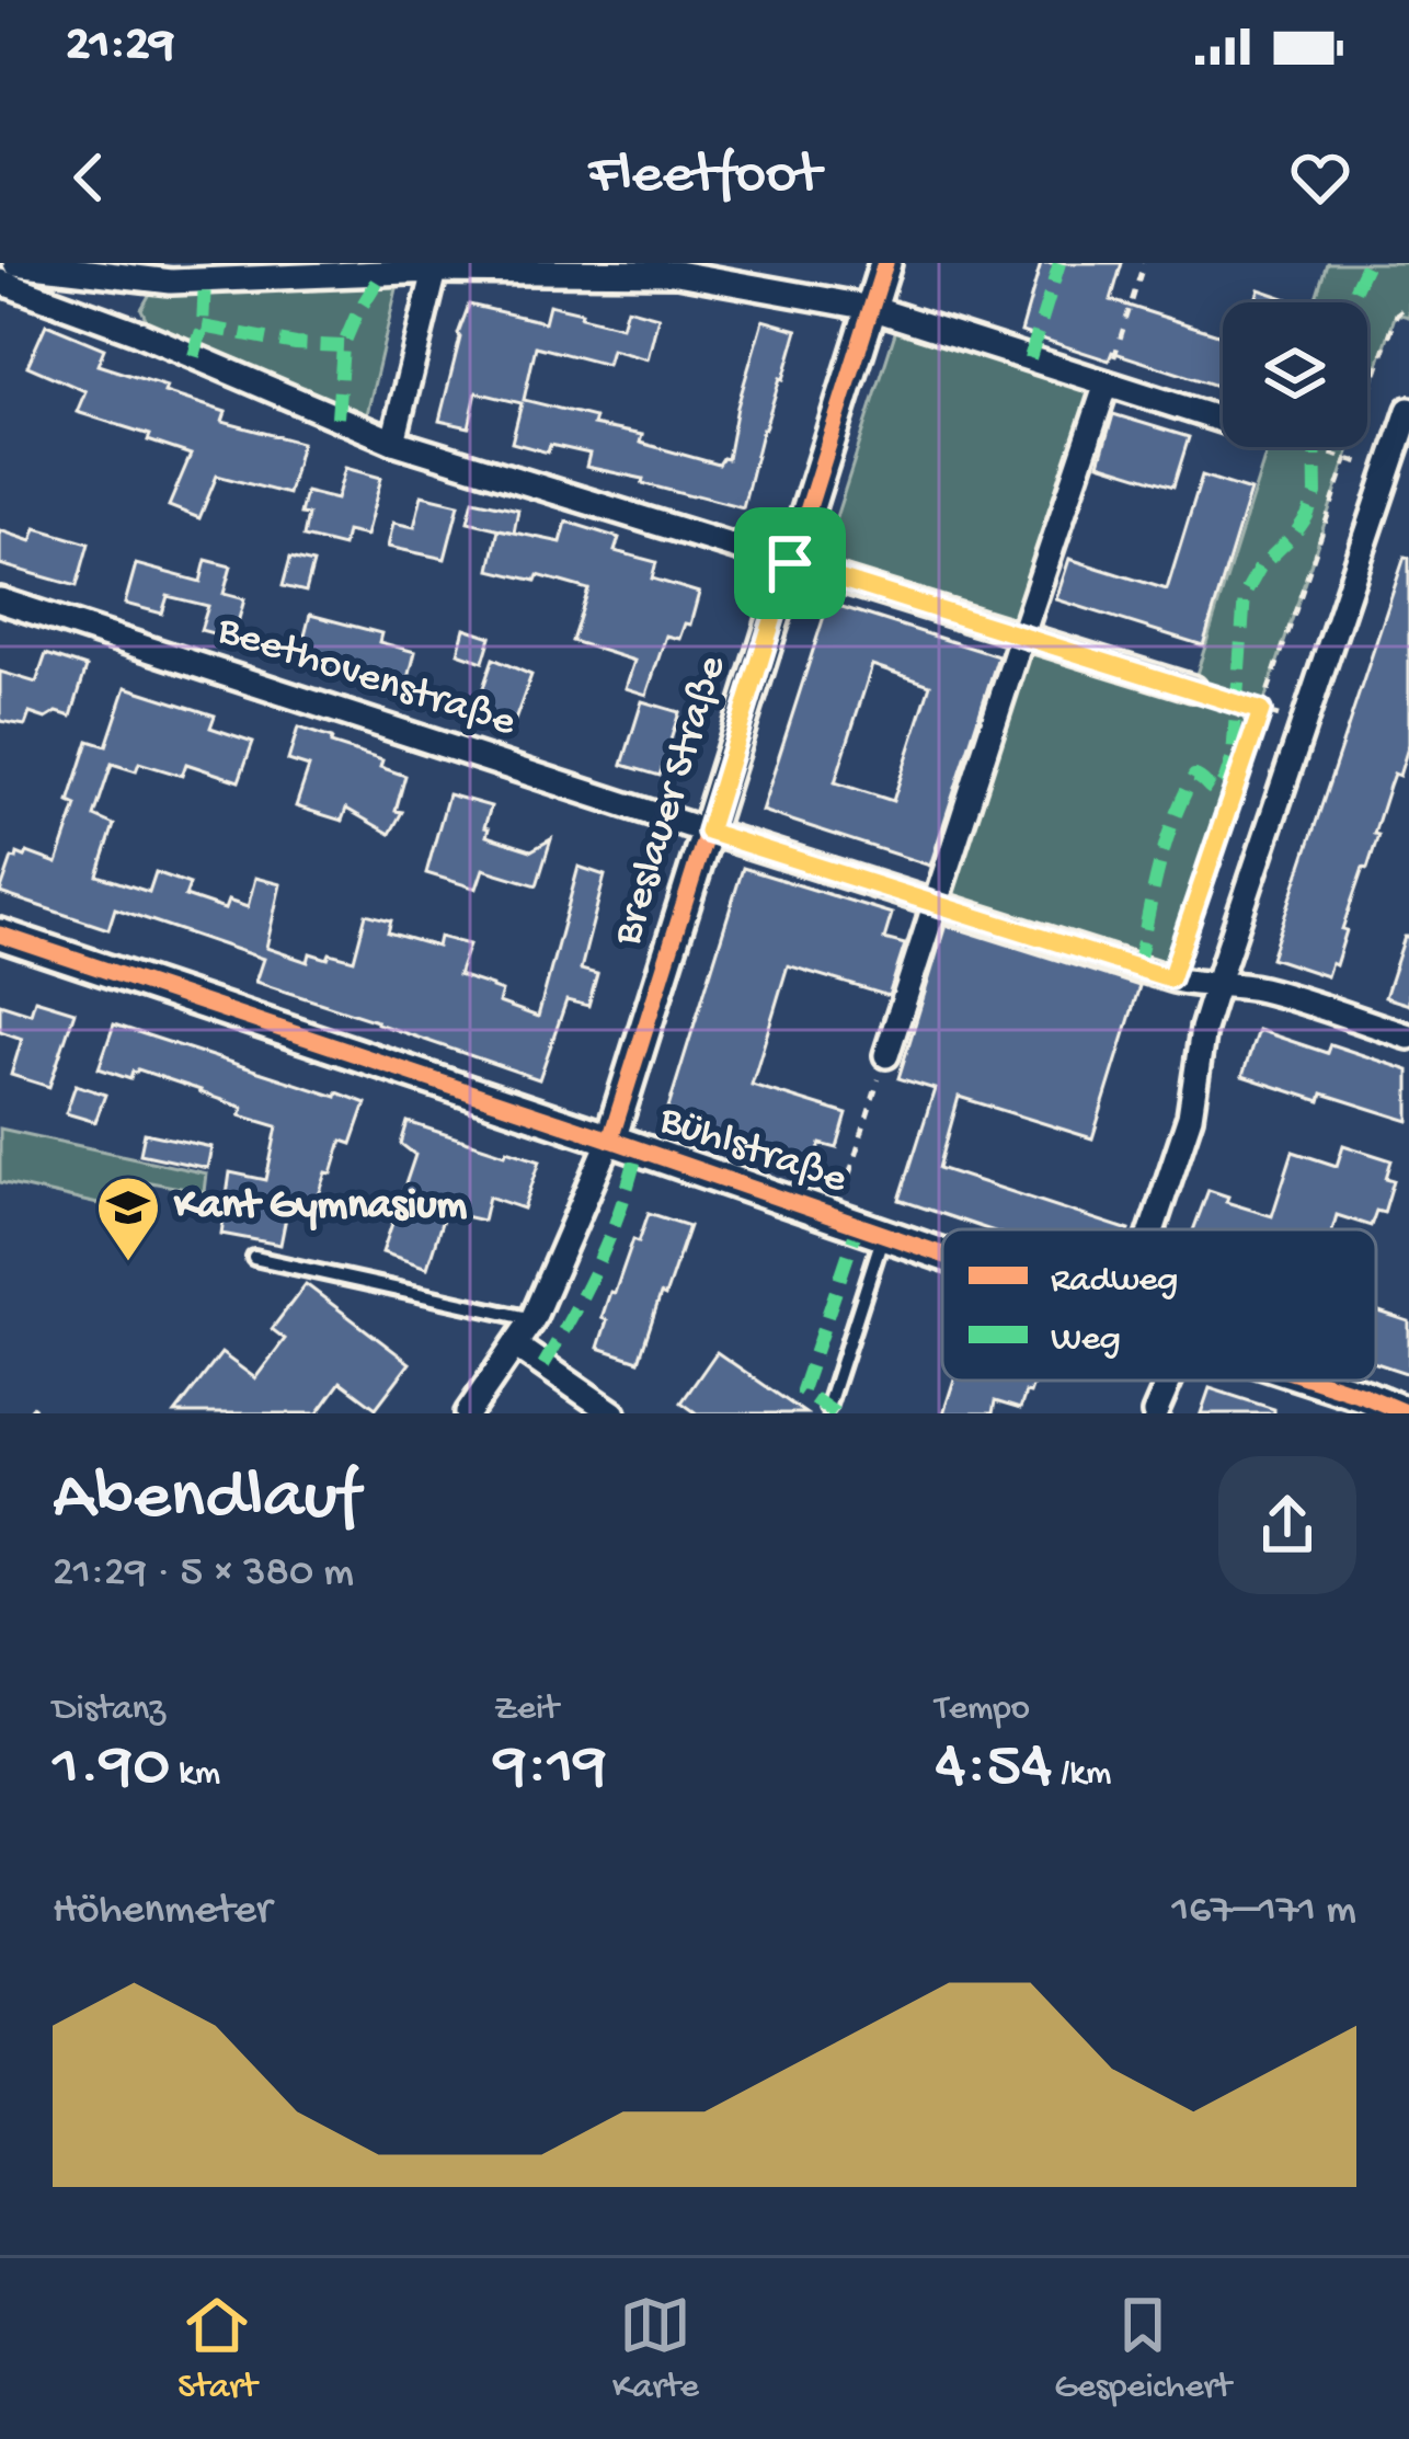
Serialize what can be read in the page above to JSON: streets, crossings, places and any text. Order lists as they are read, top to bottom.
{
  "streets": {
    "street": ["Beethovenstraße", "Breslauer Straße", "Bühlstraße"]
  },
  "crossings": [
    ["Beethovenstraße", "Breslauer Straße"],
    ["Breslauer Straße", "Bühlstraße"]
  ],
  "places": {
    "school or university": ["Kant Gymnasium"]
  },
  "legend": ["Radweg", "Weg"],
  "page": {
    "status": "21:29",
    "header": "Fleetfoot",
    "heading": ["Abendlauf", "21:29 · 5 × 380 m"],
    "stats": [
      ["Distanz", "1.90 km"],
      ["Zeit", "9:19"],
      ["Tempo", "4:54 /km"]
    ],
    "chart": ["Höhenmeter", "167–171 m"],
    "tabs": ["Start", "Karte", "Gespeichert"]
  }
}
